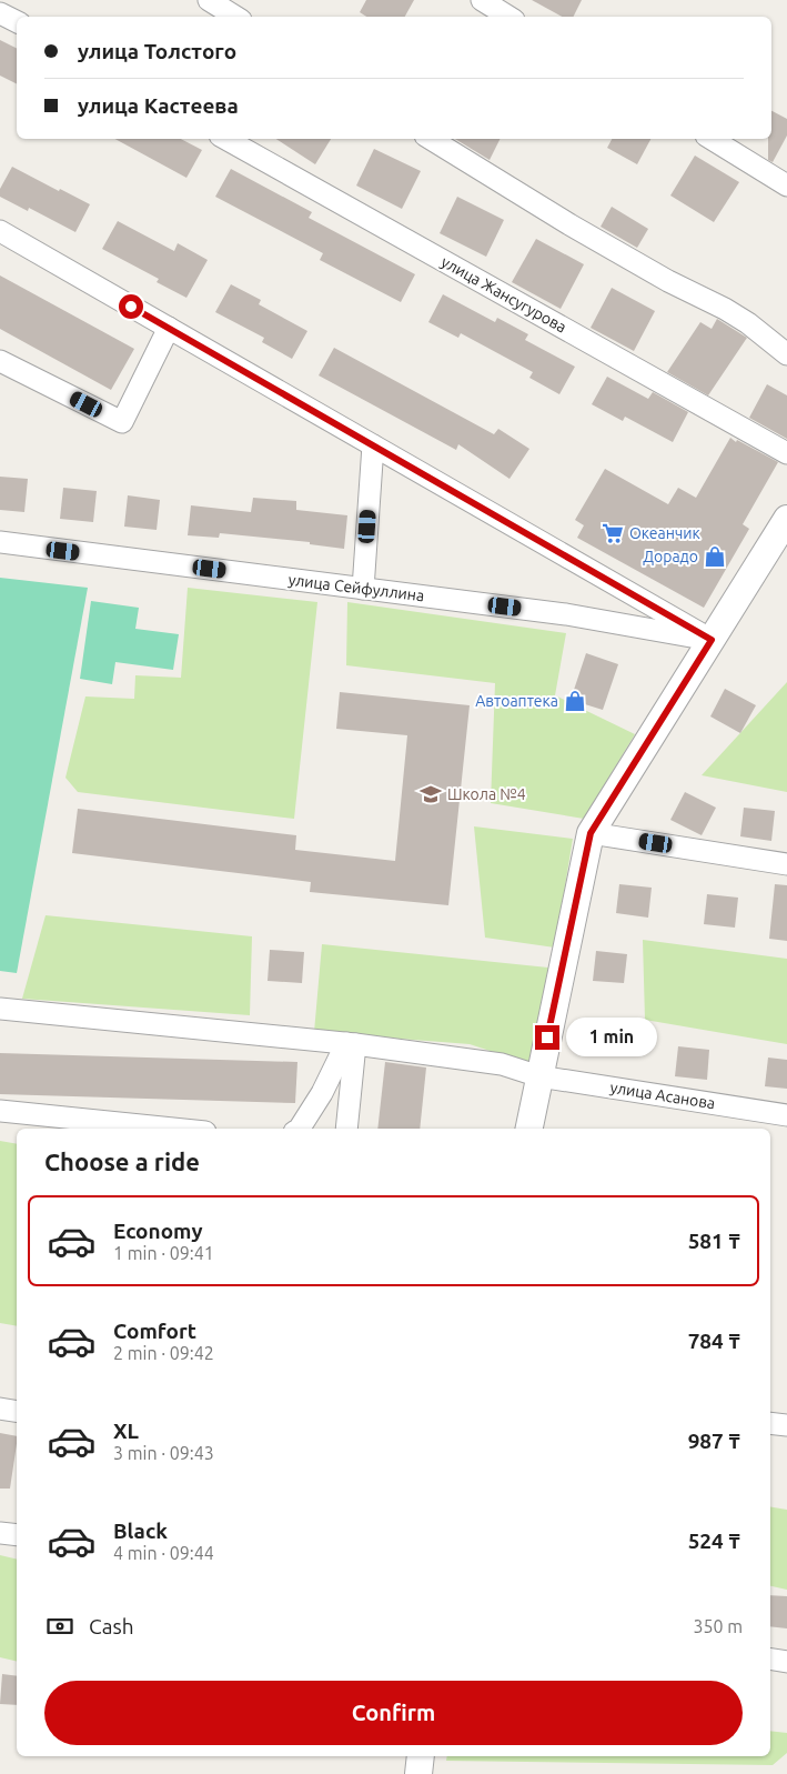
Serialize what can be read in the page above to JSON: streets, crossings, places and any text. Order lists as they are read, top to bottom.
{
  "streets": {
    "street": ["улица Жансугурова", "улица Сейфуллина", "улица Асанова"]
  },
  "places": {
    "supermarket": ["Океанчик"],
    "shop": ["Дорадо", "Автоаптека"],
    "school or university": ["Школа №4"]
  },
  "page": {
    "banner": ["улица Толстого", "улица Кастеева"],
    "bubble": "1 min",
    "heading": "Choose a ride",
    "list": [
      {
        "name": "Economy",
        "note": "1 min · 09:41",
        "value": "581 ₸"
      },
      {
        "name": "Comfort",
        "note": "2 min · 09:42",
        "value": "784 ₸"
      },
      {
        "name": "XL",
        "note": "3 min · 09:43",
        "value": "987 ₸"
      },
      {
        "name": "Black",
        "note": "4 min · 09:44",
        "value": "524 ₸"
      }
    ],
    "pay": ["Cash", "350 m"],
    "buttons": "Confirm"
  }
}
